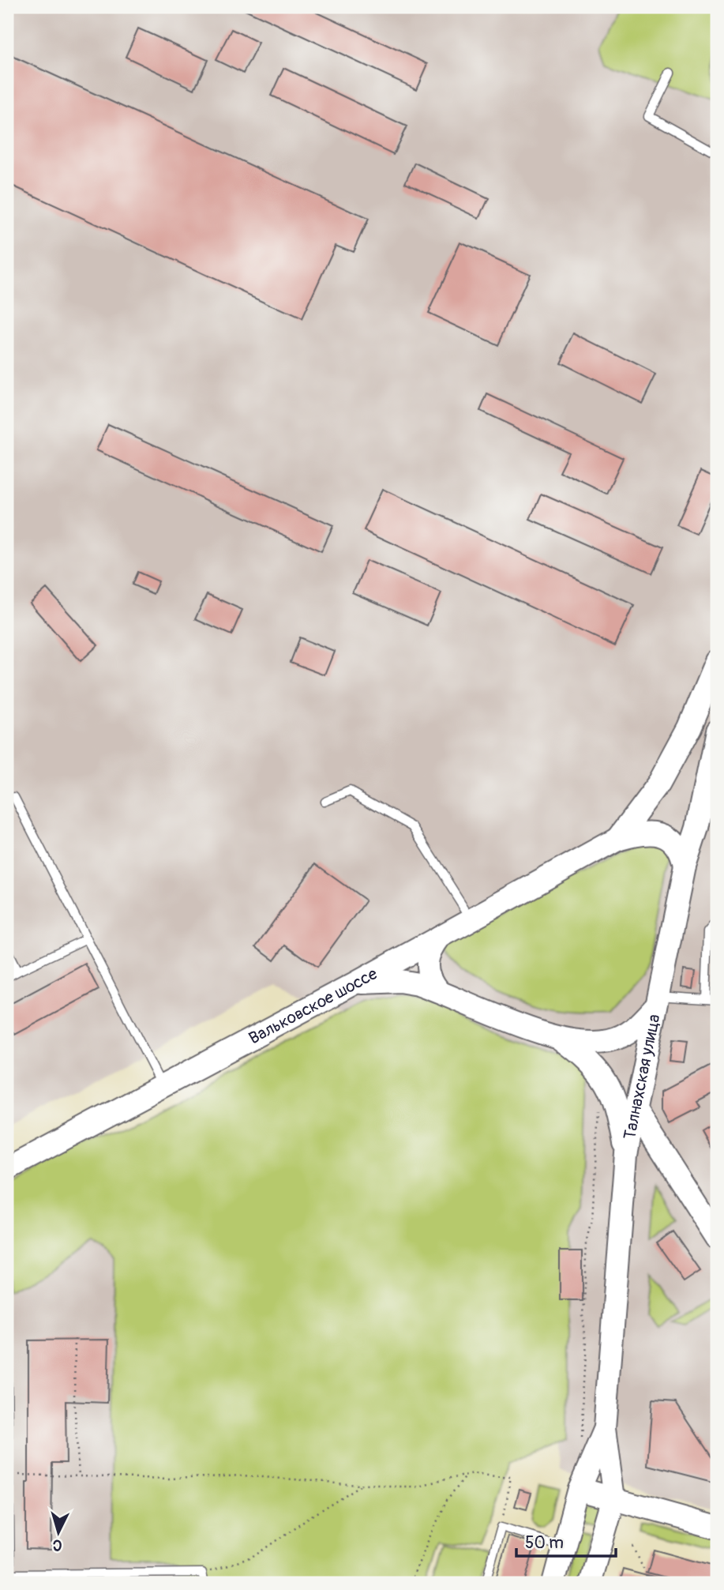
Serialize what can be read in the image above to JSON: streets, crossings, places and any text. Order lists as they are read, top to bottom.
{
  "streets": {
    "main road": ["Вальковское шоссе", "Талнахская улица"]
  },
  "crossings": [
    ["Вальковское шоссе", "Талнахская улица"]
  ],
  "scale_bar": "50 m",
  "north": "bottom"
}
